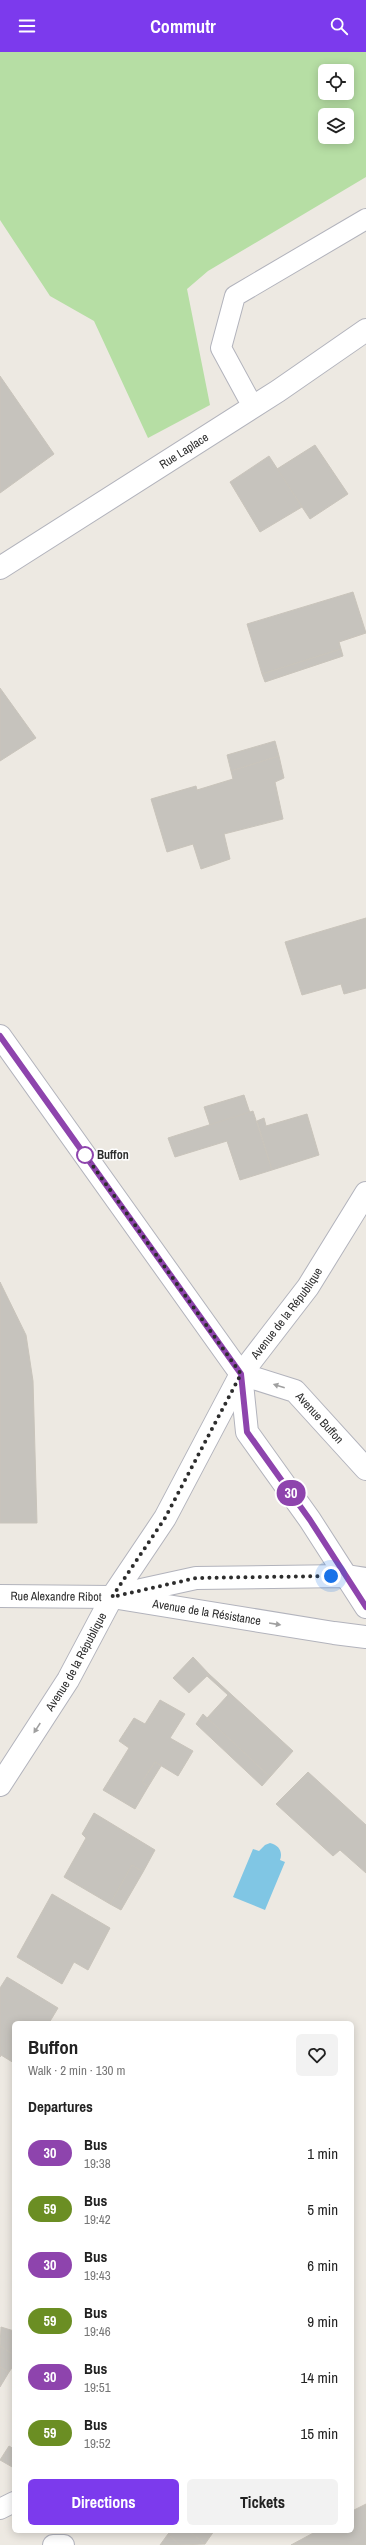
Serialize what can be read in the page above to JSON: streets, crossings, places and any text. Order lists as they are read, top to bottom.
{
  "streets": {
    "street": [
      "Rue Laplace",
      "Avenue de la République",
      "Avenue Buffon",
      "Rue Alexandre Ribot",
      "Avenue de la Résistance"
    ]
  },
  "crossings": [
    ["Avenue de la République", "Avenue Buffon"],
    ["Avenue de la République", "Rue Alexandre Ribot"],
    ["Avenue de la République", "Avenue de la Résistance"],
    ["Rue Alexandre Ribot", "Avenue de la Résistance"]
  ],
  "one_way": ["Avenue Buffon"],
  "places": ["Buffon"],
  "lines": ["bus line 30"],
  "page": {
    "header": "Commutr",
    "on_map": "30",
    "heading": [
      ["Buffon", "Walk · 2 min · 130 m"],
      "Departures"
    ],
    "list": [
      {
        "mark": "30",
        "name": "Bus",
        "note": "19:38",
        "value": "1 min"
      },
      {
        "mark": "59",
        "name": "Bus",
        "note": "19:42",
        "value": "5 min"
      },
      {
        "mark": "30",
        "name": "Bus",
        "note": "19:43",
        "value": "6 min"
      },
      {
        "mark": "59",
        "name": "Bus",
        "note": "19:46",
        "value": "9 min"
      },
      {
        "mark": "30",
        "name": "Bus",
        "note": "19:51",
        "value": "14 min"
      },
      {
        "mark": "59",
        "name": "Bus",
        "note": "19:52",
        "value": "15 min"
      }
    ],
    "buttons": ["Directions", "Tickets"]
  }
}
